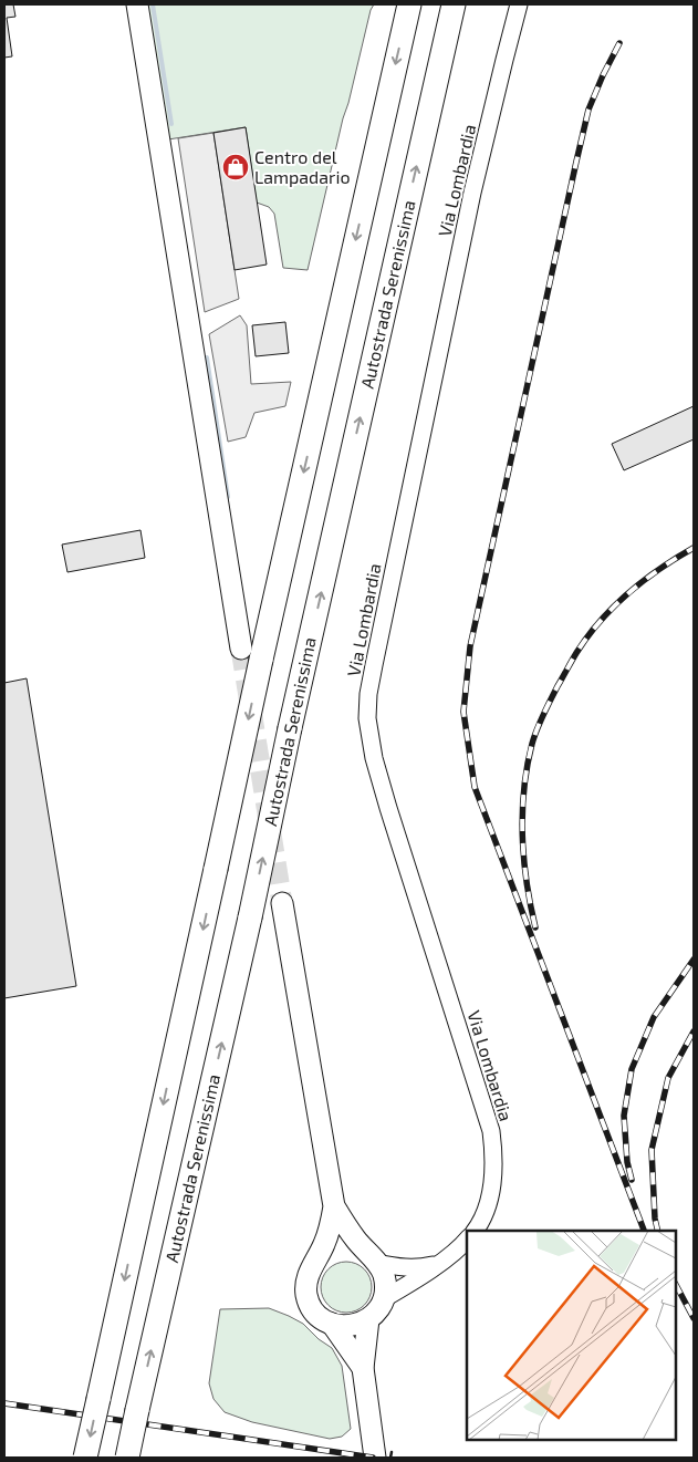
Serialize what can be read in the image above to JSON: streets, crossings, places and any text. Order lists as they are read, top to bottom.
{
  "streets": {
    "highway": ["Autostrada Serenissima"],
    "street": ["Via Lombardia"]
  },
  "places": {
    "shop": ["Centro del Lampadario"]
  }
}
